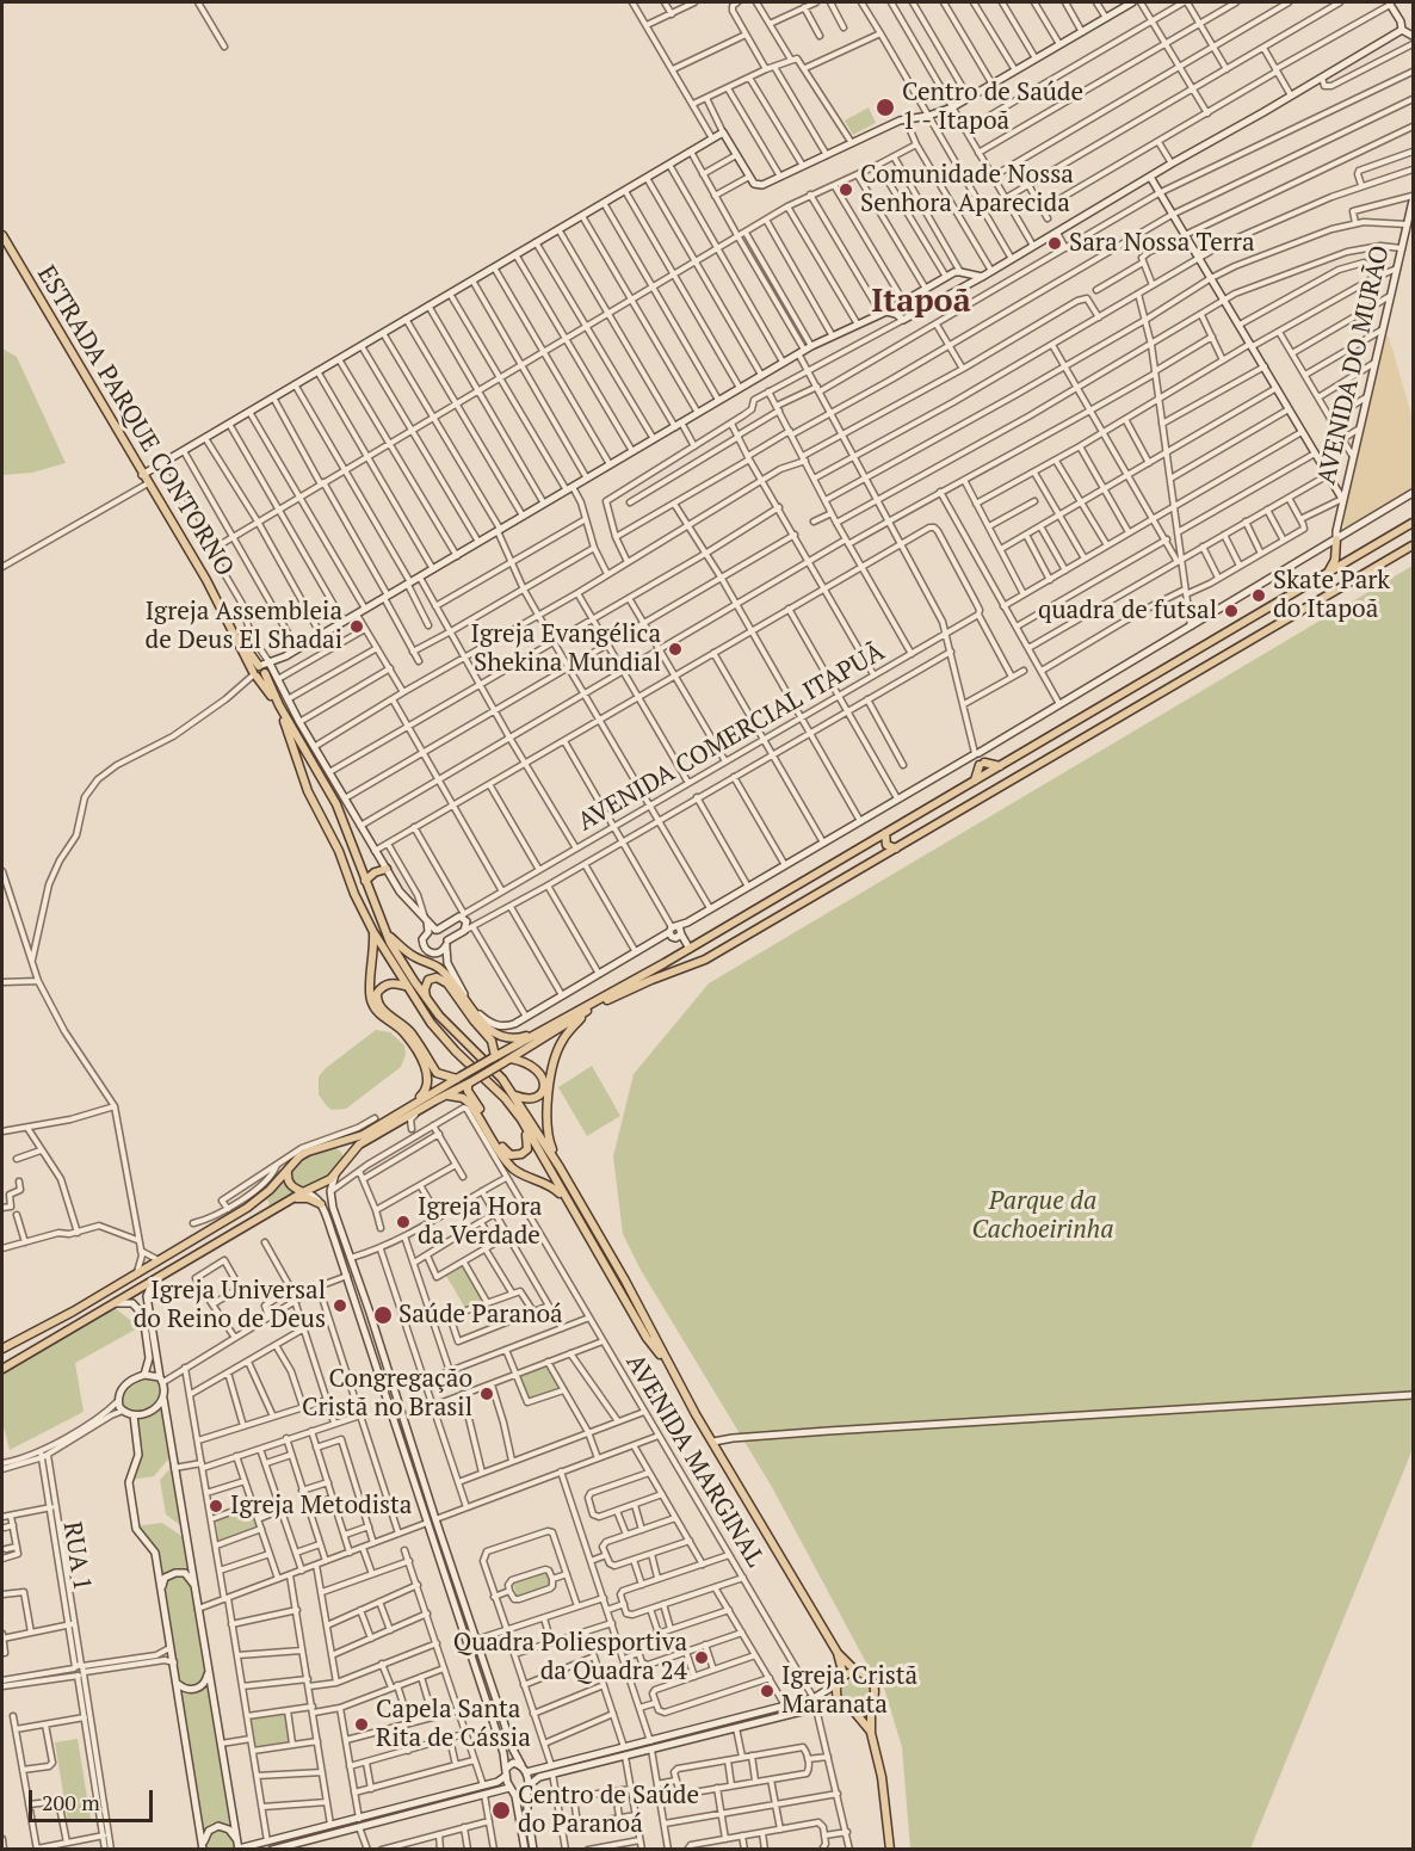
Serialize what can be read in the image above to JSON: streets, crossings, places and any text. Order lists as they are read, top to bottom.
{
  "streets": {
    "main road": ["ESTRADA PARQUE CONTORNO"],
    "street": [
      "AVENIDA DO MURÃO",
      "AVENIDA COMERCIAL ITAPUÃ",
      "AVENIDA MARGINAL",
      "RUA 1"
    ]
  },
  "districts": ["Itapoã"],
  "parks": ["Parque da Cachoeirinha"],
  "places": [
    "Centro de Saúde 1 - Itapoã",
    "Comunidade Nossa Senhora Aparecida",
    "Sara Nossa Terra",
    "Skate Park do Itapoã",
    "quadra de futsal",
    "Igreja Assembleia de Deus El Shadai",
    "Igreja Evangélica Shekina Mundial",
    "Igreja Hora da Verdade",
    "Igreja Universal do Reino de Deus",
    "Saúde Paranoá",
    "Congregação Cristã no Brasil",
    "Igreja Metodista",
    "Quadra Poliesportiva da Quadra 24",
    "Igreja Cristã Maranata",
    "Capela Santa Rita de Cássia",
    "Centro de Saúde do Paranoá"
  ],
  "scale_bar": "200 m"
}
